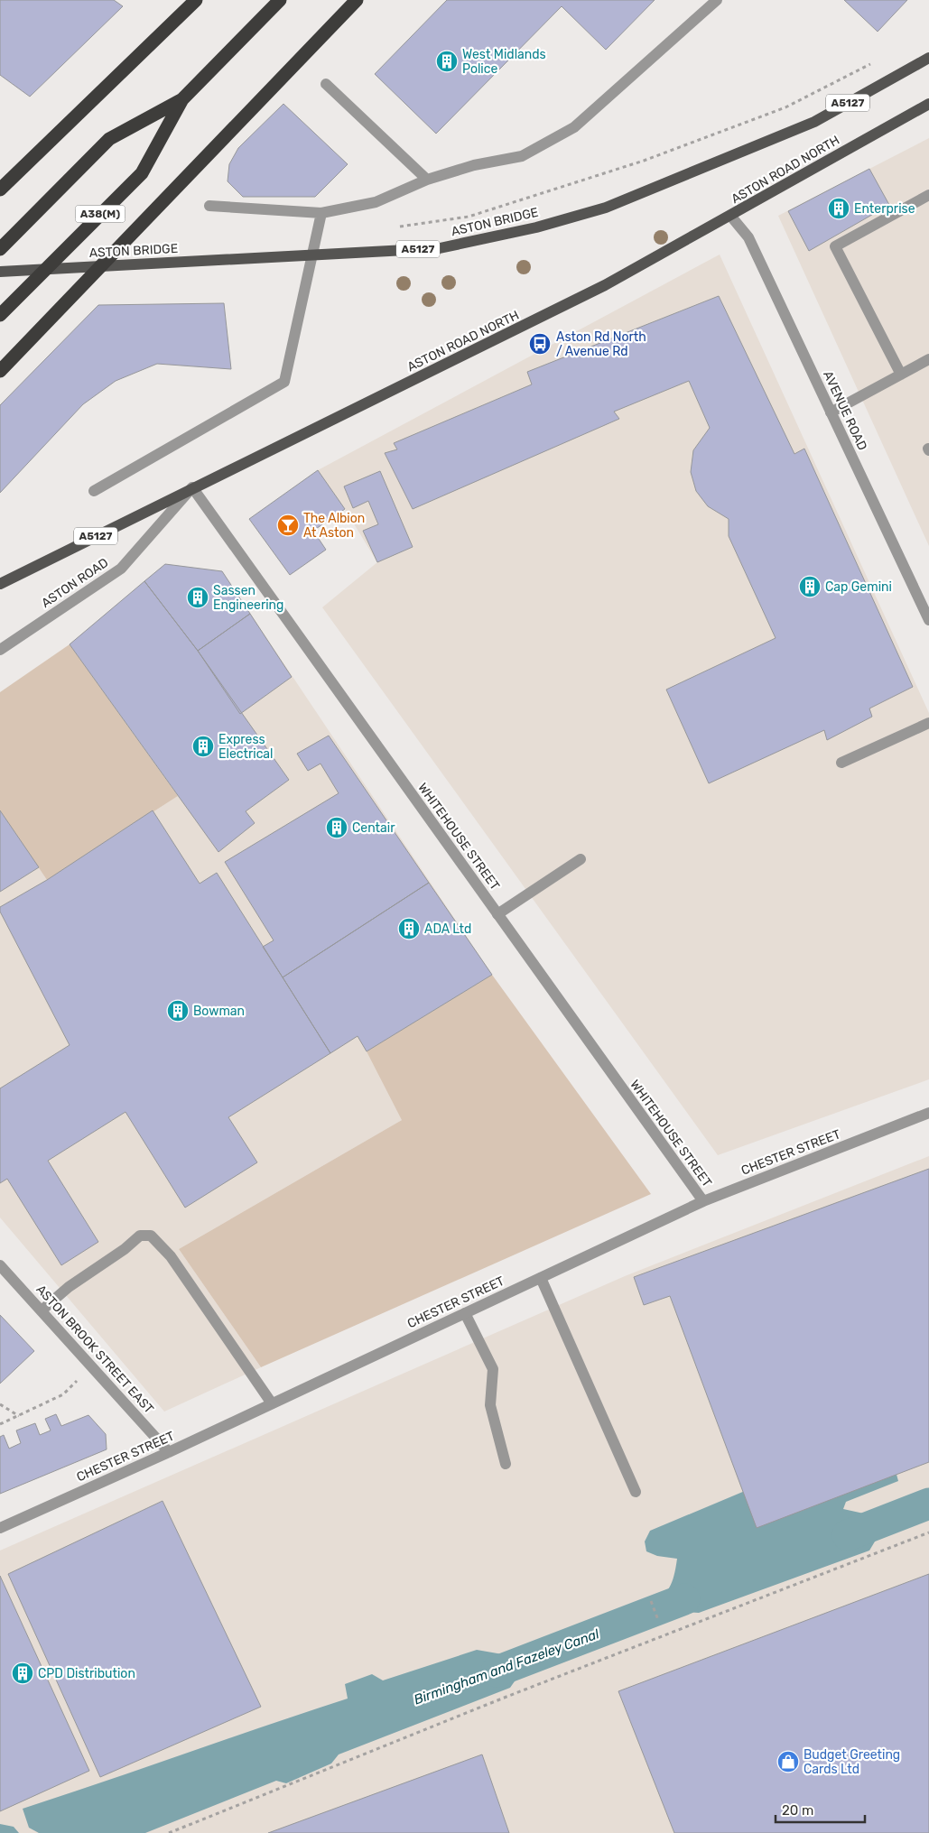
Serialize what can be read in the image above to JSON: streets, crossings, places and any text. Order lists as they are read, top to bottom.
{
  "streets": {
    "highway": ["A38(M)"],
    "main road": ["A5127", "ASTON ROAD NORTH", "ASTON BRIDGE"],
    "street": [
      "AVENUE ROAD",
      "ASTON ROAD",
      "WHITEHOUSE STREET",
      "CHESTER STREET",
      "ASTON BROOK STREET EAST"
    ]
  },
  "crossings": [
    ["ASTON ROAD NORTH", "AVENUE ROAD"],
    ["ASTON ROAD NORTH", "ASTON ROAD"],
    ["ASTON ROAD NORTH", "WHITEHOUSE STREET"],
    ["ASTON ROAD", "WHITEHOUSE STREET"],
    ["WHITEHOUSE STREET", "CHESTER STREET"],
    ["CHESTER STREET", "ASTON BROOK STREET EAST"]
  ],
  "water": ["Birmingham and Fazeley Canal"],
  "places": {
    "building": [
      "West Midlands Police",
      "Enterprise",
      "Cap Gemini",
      "Sassen Engineering",
      "Express Electrical",
      "Centair",
      "ADA Ltd",
      "Bowman",
      "CPD Distribution"
    ],
    "bus stop": ["Aston Rd North / Avenue Rd"],
    "bar": ["The Albion At Aston"],
    "shop": ["Budget Greeting Cards Ltd"]
  },
  "scale_bar": "20 m"
}
